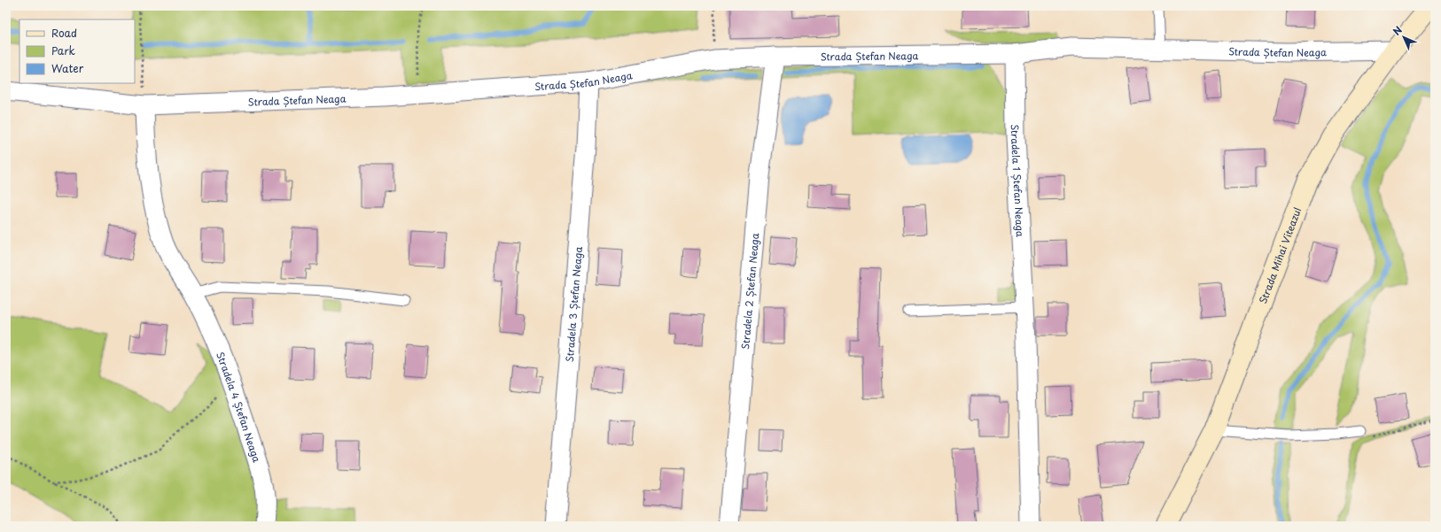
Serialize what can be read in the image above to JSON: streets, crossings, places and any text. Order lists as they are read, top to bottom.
{
  "streets": {
    "street": [
      "Strada Ștefan Neaga",
      "Stradela 1 Ștefan Neaga",
      "Strada Mihai Viteazul",
      "Stradela 2 Ștefan Neaga",
      "Stradela 3 Ștefan Neaga",
      "Stradela 4 Ștefan Neaga"
    ]
  },
  "crossings": [
    ["Strada Ștefan Neaga", "Stradela 1 Ștefan Neaga"],
    ["Strada Ștefan Neaga", "Strada Mihai Viteazul"],
    ["Strada Ștefan Neaga", "Stradela 2 Ștefan Neaga"],
    ["Strada Ștefan Neaga", "Stradela 3 Ștefan Neaga"],
    ["Strada Ștefan Neaga", "Stradela 4 Ștefan Neaga"]
  ],
  "legend": ["Road", "Park", "Water"],
  "north": "top left"
}
